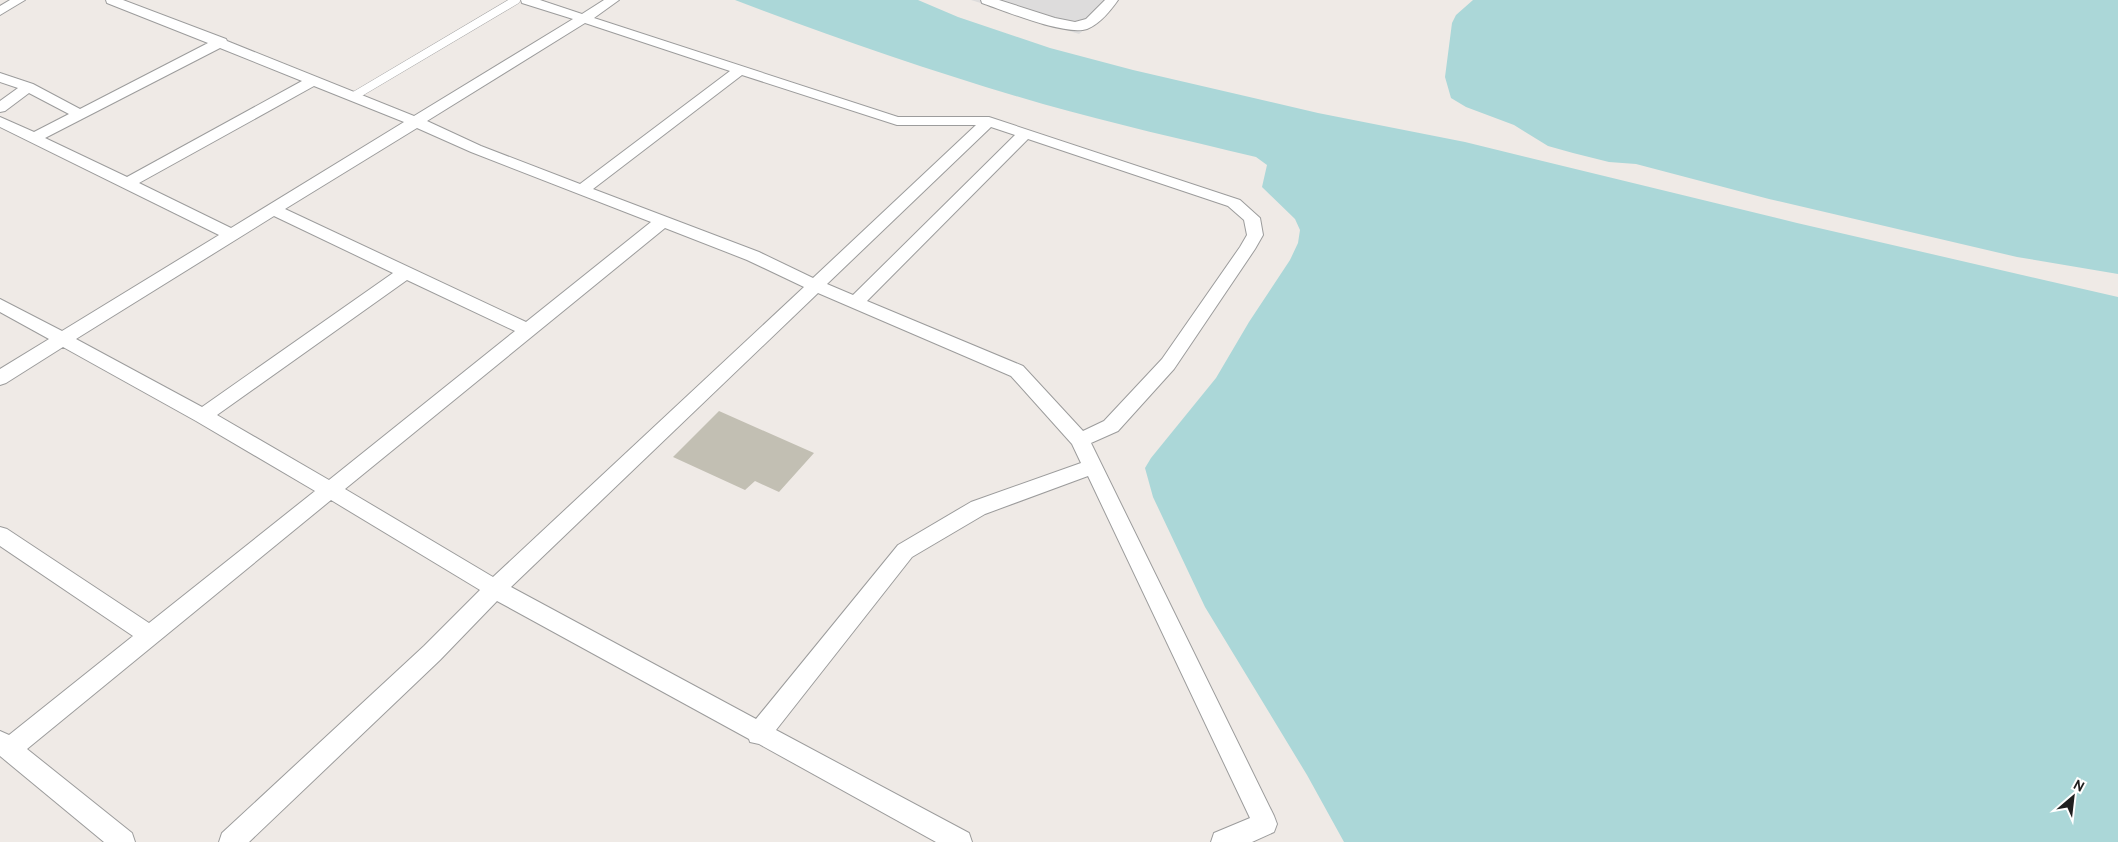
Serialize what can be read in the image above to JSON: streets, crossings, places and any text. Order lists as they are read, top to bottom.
{
  "north": "top right"
}
